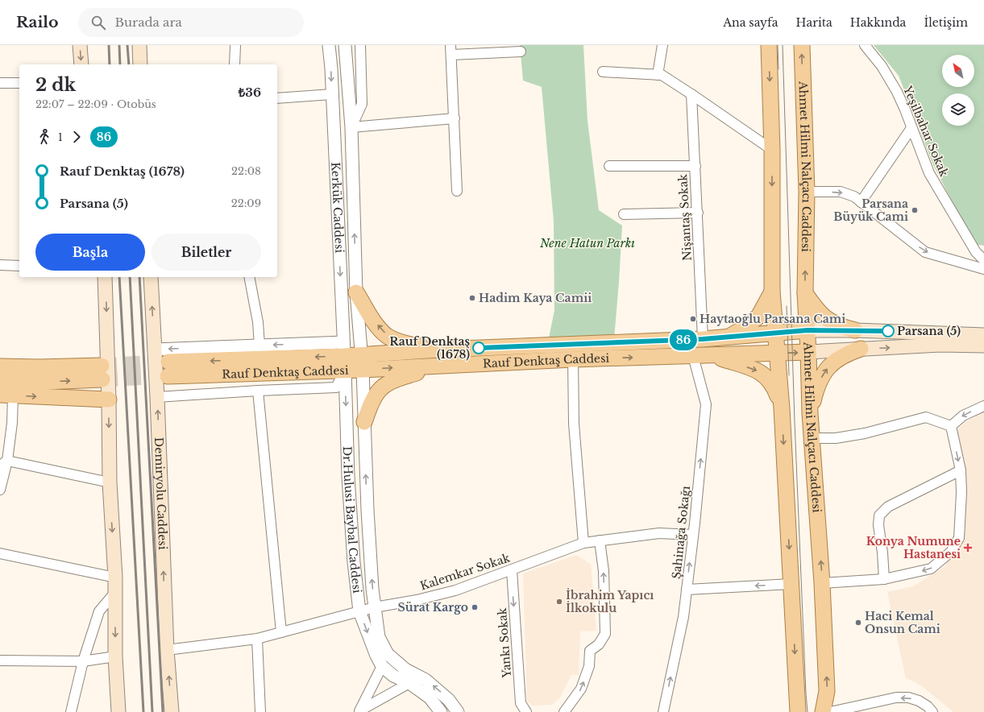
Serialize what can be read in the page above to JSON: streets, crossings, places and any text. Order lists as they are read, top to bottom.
{
  "streets": {
    "main road": ["Ahmet Hilmi Nalçacı Caddesi", "Rauf Denktaş Caddesi", "Demiryolu Caddesi"],
    "street": [
      "Yeşilbahar Sokak",
      "Kerkük Caddesi",
      "Nişantaş Sokak",
      "Dr.Hulusi Baybal Caddesi",
      "Şahinağa Sokağı",
      "Kalemkar Sokak",
      "Yankı Sokak"
    ]
  },
  "crossings": [
    ["Ahmet Hilmi Nalçacı Caddesi", "Rauf Denktaş Caddesi"],
    ["Kerkük Caddesi", "Rauf Denktaş Caddesi"],
    ["Kerkük Caddesi", "Dr.Hulusi Baybal Caddesi"],
    ["Nişantaş Sokak", "Rauf Denktaş Caddesi"],
    ["Rauf Denktaş Caddesi", "Dr.Hulusi Baybal Caddesi"],
    ["Rauf Denktaş Caddesi", "Şahinağa Sokağı"],
    ["Demiryolu Caddesi", "Kalemkar Sokak"],
    ["Dr.Hulusi Baybal Caddesi", "Kalemkar Sokak"],
    ["Şahinağa Sokağı", "Kalemkar Sokak"],
    ["Kalemkar Sokak", "Yankı Sokak"]
  ],
  "one_way": ["Yankı Sokak"],
  "parks": ["Nene Hatun Parkı"],
  "places": {
    "other": [
      "Parsana Büyük Cami",
      "Hadim Kaya Camii",
      "Haytaoğlu Parsana Cami",
      "Parsana (5)",
      "Rauf Denktaş (1678)",
      "İbrahim Yapıcı İlkokulu",
      "Sürat Kargo",
      "Haci Kemal Onsun Cami"
    ],
    "health": ["Konya Numune Hastanesi"]
  },
  "lines": ["bus line 86"],
  "north": "top left",
  "page": {
    "header": "Railo",
    "search": "Burada ara",
    "nav": [
      "Ana sayfa",
      "Harita",
      "Hakkında",
      "İletişim"
    ],
    "on_map": "86",
    "heading": ["2 dk", "22:07 – 22:09 · Otobüs", "₺36"],
    "legs": ["1", "86"],
    "list": [
      {
        "name": "Rauf Denktaş (1678)",
        "value": "22:08"
      },
      {
        "name": "Parsana (5)",
        "value": "22:09"
      }
    ],
    "buttons": ["Başla", "Biletler"]
  }
}
